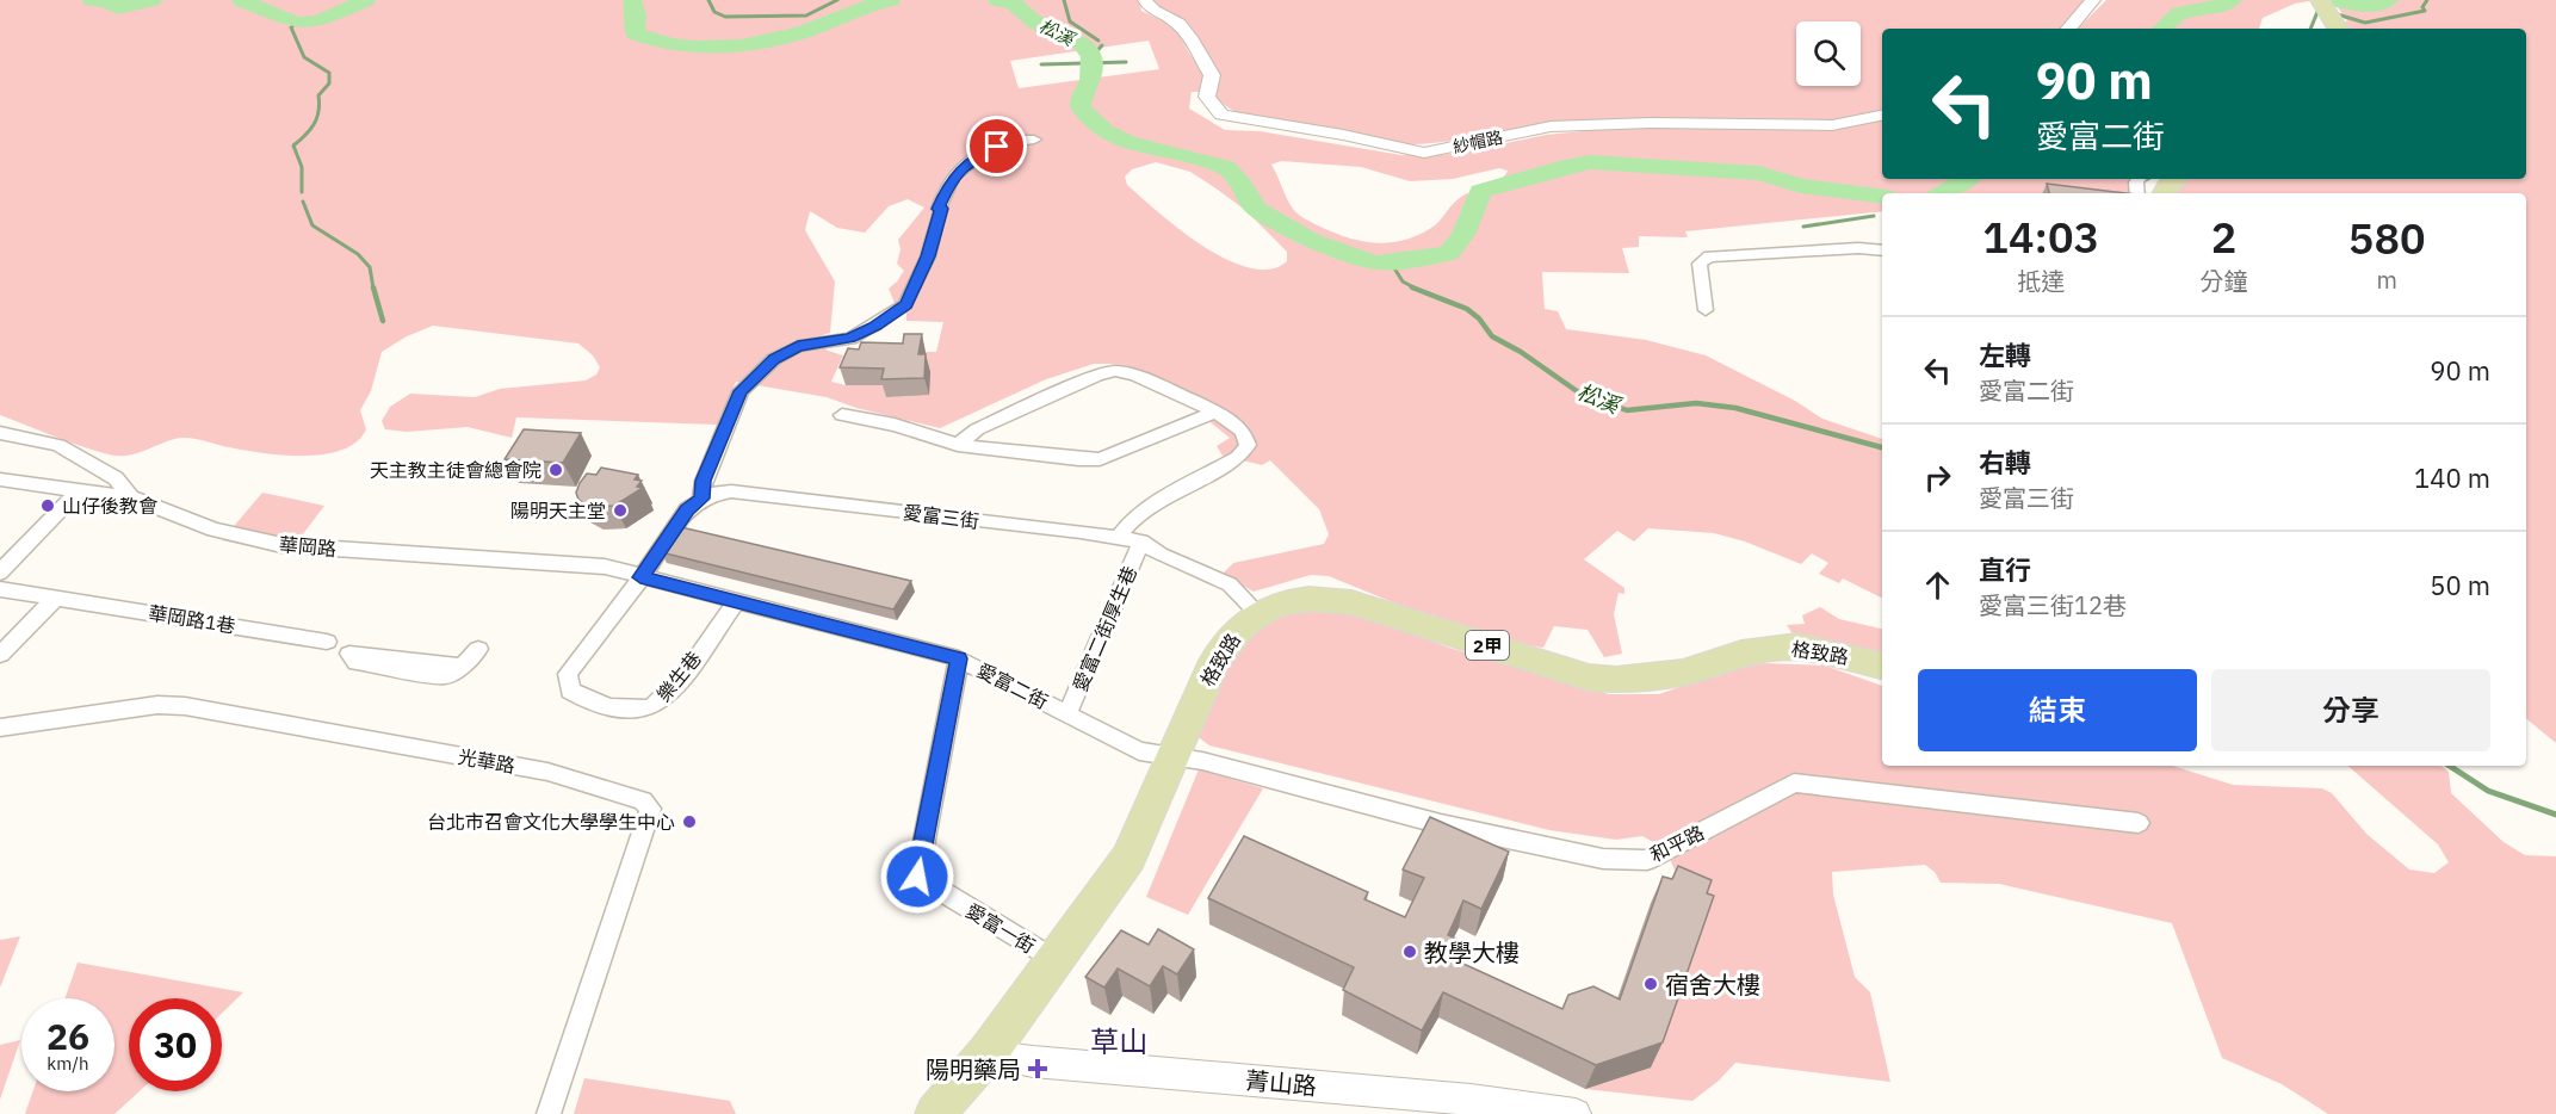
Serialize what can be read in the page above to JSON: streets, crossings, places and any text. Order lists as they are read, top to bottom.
{
  "streets": {
    "main road": ["2甲", "格致路"],
    "street": [
      "紗帽路",
      "愛富三街",
      "華岡路",
      "華岡路1巷",
      "愛富二街厚生巷",
      "樂生巷",
      "愛富二街",
      "光華路",
      "和平路",
      "愛富一街",
      "菁山路"
    ]
  },
  "crossings": [
    ["愛富三街", "愛富二街厚生巷"],
    ["愛富三街", "格致路"],
    ["華岡路", "樂生巷"],
    ["華岡路", "愛富二街"],
    ["愛富二街厚生巷", "愛富二街"],
    ["格致路", "愛富二街"],
    ["格致路", "和平路"],
    ["格致路", "愛富一街"],
    ["格致路", "菁山路"],
    ["樂生巷", "愛富二街"],
    ["愛富二街", "和平路"],
    ["愛富二街", "愛富一街"]
  ],
  "districts": ["草山"],
  "water": ["松溪"],
  "places": {
    "other": [
      "天主教主徒會總會院",
      "山仔後教會",
      "陽明天主堂",
      "台北市召會文化大學學生中心",
      "教學大樓",
      "宿舍大樓"
    ],
    "health": ["陽明藥局"]
  },
  "page": {
    "turn": ["90 m", "愛富二街"],
    "eta": [
      "14:03",
      "抵達",
      "2",
      "分鐘",
      "580",
      "m"
    ],
    "list": [
      {
        "name": "左轉",
        "note": "愛富二街",
        "value": "90 m"
      },
      {
        "name": "右轉",
        "note": "愛富三街",
        "value": "140 m"
      },
      {
        "name": "直行",
        "note": "愛富三街12巷",
        "value": "50 m"
      }
    ],
    "buttons": ["結束", "分享"],
    "speed": "26 km/h",
    "limit": "30"
  }
}
